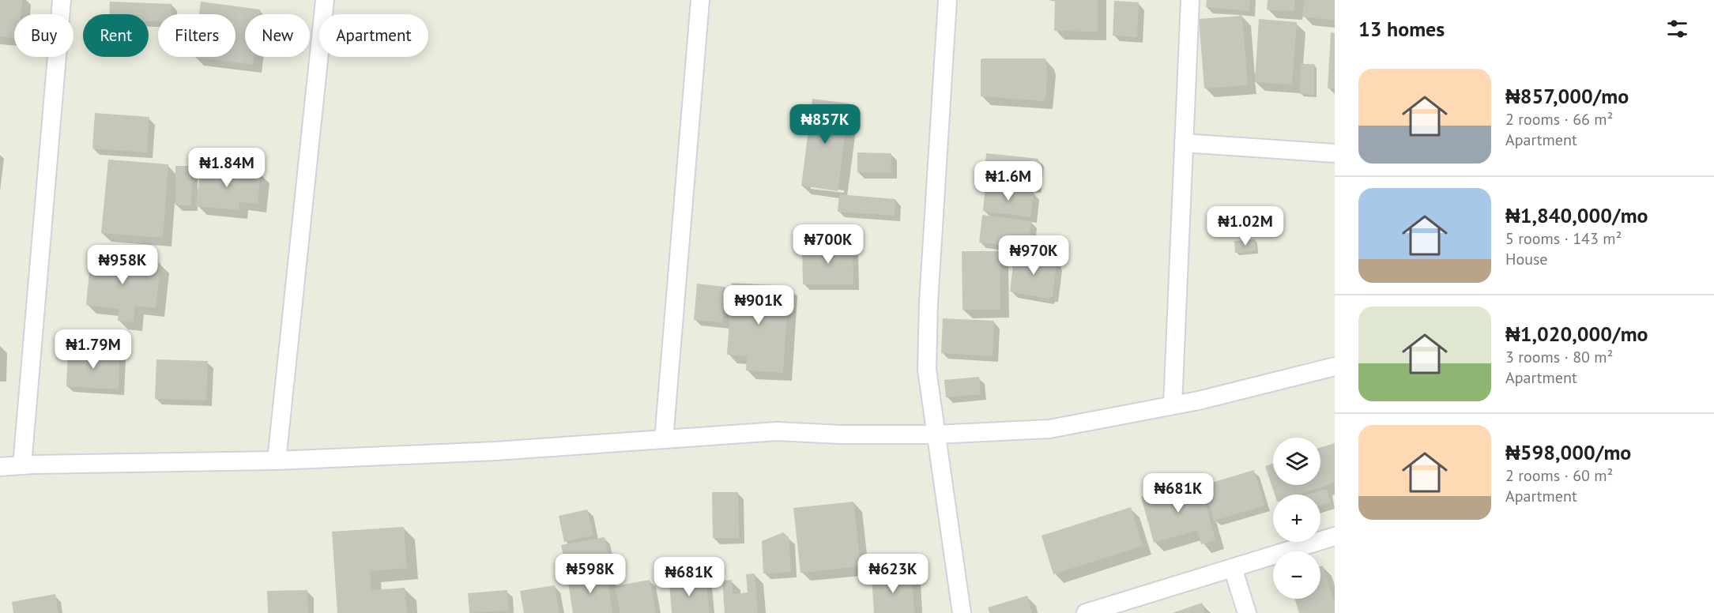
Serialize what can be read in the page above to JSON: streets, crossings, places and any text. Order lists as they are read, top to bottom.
{
  "page": {
    "heading": "13 homes",
    "chip": [
      "Buy",
      "Rent",
      "Filters",
      "New",
      "Apartment"
    ],
    "list": [
      {
        "name": "₦857,000/mo",
        "note": "2 rooms · 66 m² · Apartment"
      },
      {
        "name": "₦1,840,000/mo",
        "note": "5 rooms · 143 m² · House"
      },
      {
        "name": "₦1,020,000/mo",
        "note": "3 rooms · 80 m² · Apartment"
      },
      {
        "name": "₦598,000/mo",
        "note": "2 rooms · 60 m² · Apartment"
      }
    ],
    "price": [
      "₦857K",
      "₦1.84M",
      "₦1.6M",
      "₦1.02M",
      "₦700K",
      "₦970K",
      "₦958K",
      "₦901K",
      "₦1.79M",
      "₦681K",
      "₦598K",
      "₦623K",
      "₦681K"
    ],
    "map_buttons": ["+", "−"]
  }
}
